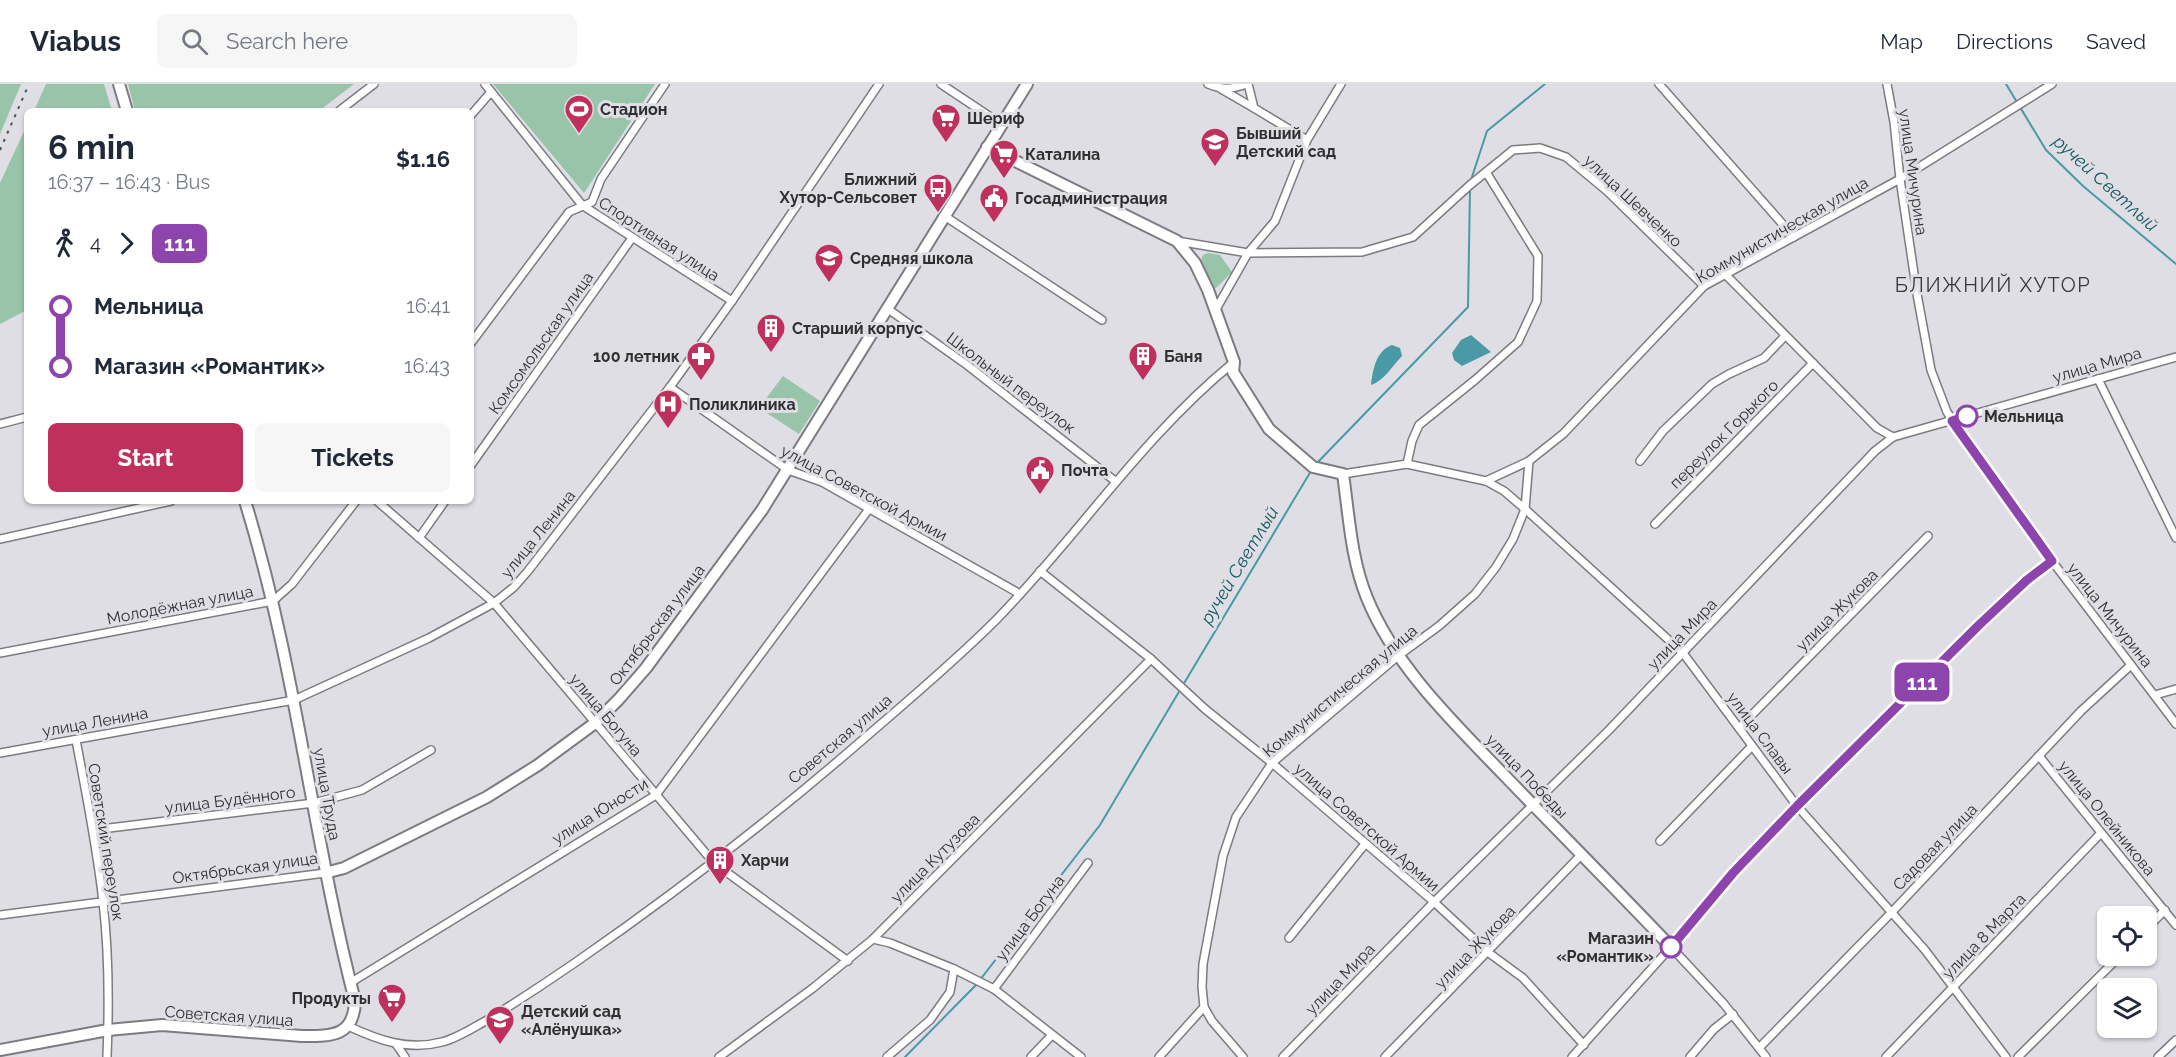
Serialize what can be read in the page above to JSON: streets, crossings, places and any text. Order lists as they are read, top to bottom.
{
  "streets": {
    "street": [
      "улица Мичурина",
      "улица Шевченко",
      "Коммунистическая улица",
      "Спортивная улица",
      "Комсомольская улица",
      "улица Мира",
      "Школьный переулок",
      "переулок Горького",
      "улица Советской Армии",
      "улица Ленина",
      "Молодёжная улица",
      "улица Жукова",
      "Октябрьская улица",
      "улица Богуна",
      "улица Славы",
      "Советская улица",
      "улица Победы",
      "улица Труда",
      "улица Будённого",
      "улица Юности",
      "улица Олейникова",
      "Советский переулок",
      "Садовая улица",
      "улица Кутузова",
      "улица 8 Марта"
    ]
  },
  "crossings": [
    ["улица Мичурина", "Коммунистическая улица"],
    ["улица Мичурина", "улица Мира"],
    ["улица Мичурина", "Садовая улица"],
    ["улица Шевченко", "Коммунистическая улица"],
    ["Коммунистическая улица", "улица Советской Армии"],
    ["Коммунистическая улица", "улица Славы"],
    ["Коммунистическая улица", "улица Победы"],
    ["Спортивная улица", "Комсомольская улица"],
    ["Спортивная улица", "улица Ленина"],
    ["улица Мира", "улица Советской Армии"],
    ["улица Мира", "улица Славы"],
    ["улица Мира", "улица Победы"],
    ["Школьный переулок", "Октябрьская улица"],
    ["Школьный переулок", "Советская улица"],
    ["улица Советской Армии", "улица Ленина"],
    ["улица Советской Армии", "улица Жукова"],
    ["улица Советской Армии", "Октябрьская улица"],
    ["улица Советской Армии", "Советская улица"],
    ["улица Советской Армии", "улица Юности"],
    ["улица Советской Армии", "улица Кутузова"],
    ["улица Ленина", "улица Богуна"],
    ["улица Ленина", "улица Труда"],
    ["улица Ленина", "Советский переулок"],
    ["Молодёжная улица", "улица Труда"],
    ["улица Жукова", "улица Славы"],
    ["улица Жукова", "улица Победы"],
    ["Октябрьская улица", "улица Богуна"],
    ["Октябрьская улица", "улица Труда"],
    ["Октябрьская улица", "Советский переулок"],
    ["улица Богуна", "Советская улица"],
    ["улица Богуна", "улица Юности"],
    ["улица Богуна", "улица Кутузова"],
    ["улица Славы", "Садовая улица"],
    ["улица Славы", "улица 8 Марта"],
    ["Советская улица", "улица Труда"],
    ["Советская улица", "Советский переулок"],
    ["улица Победы", "Садовая улица"],
    ["улица Труда", "улица Будённого"],
    ["улица Труда", "улица Юности"],
    ["улица Будённого", "Советский переулок"],
    ["улица Олейникова", "Садовая улица"],
    ["улица Олейникова", "улица 8 Марта"]
  ],
  "districts": ["БЛИЖНИЙ ХУТОР"],
  "water": ["ручей Светлый"],
  "places": {
    "sports": ["Стадион"],
    "supermarket": ["Шериф", "Каталина", "Продукты"],
    "school or university": ["Бывший Детский сад", "Средняя школа", "Детский сад «Алёнушка»"],
    "bus stop": ["Ближний Хутор-Сельсовет"],
    "public building": ["Госадминистрация", "Почта"],
    "building": ["Старший корпус", "Баня", "Харчи"],
    "pharmacy": ["100 летник"],
    "other": ["Мельница", "Магазин «Романтик»"],
    "hospital": ["Поликлиника"]
  },
  "lines": ["bus line 111"],
  "page": {
    "header": "Viabus",
    "search": "Search here",
    "nav": ["Map", "Directions", "Saved"],
    "on_map": "111",
    "heading": ["6 min", "16:37 – 16:43 · Bus", "$1.16"],
    "legs": ["4", "111"],
    "list": [
      {
        "name": "Мельница",
        "value": "16:41"
      },
      {
        "name": "Магазин «Романтик»",
        "value": "16:43"
      }
    ],
    "buttons": ["Start", "Tickets"]
  }
}
